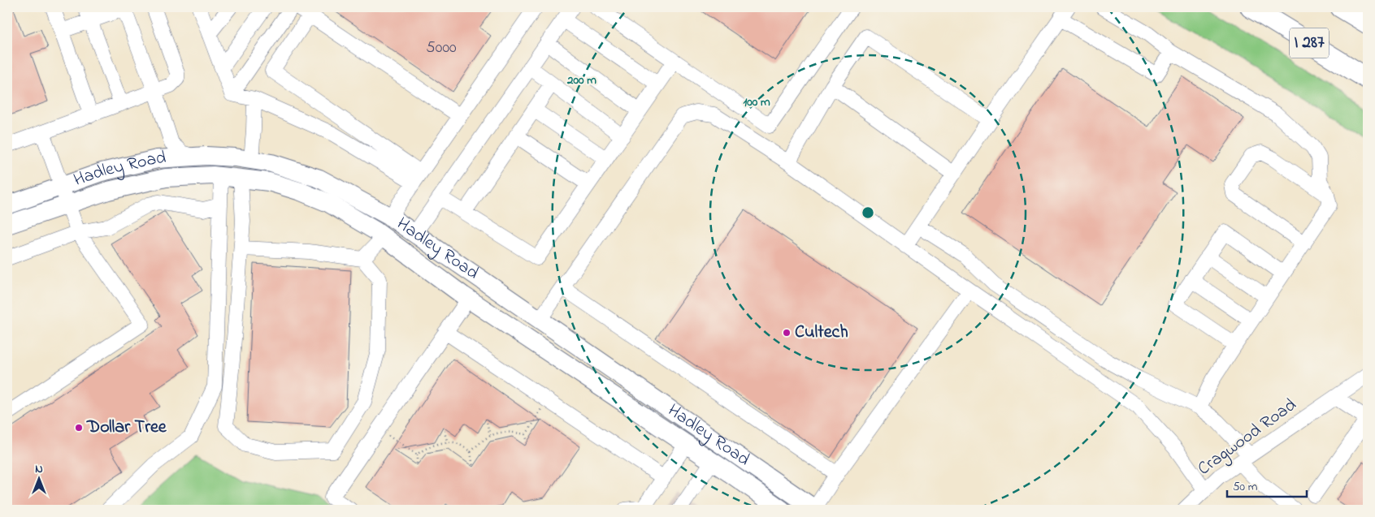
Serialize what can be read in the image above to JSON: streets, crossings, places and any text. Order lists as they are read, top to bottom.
{
  "streets": {
    "highway": ["I 287"],
    "main road": ["Hadley Road"],
    "street": ["Cragwood Road"]
  },
  "places": ["Cultech", "Dollar Tree"],
  "house_numbers": ["5000"],
  "scale_bar": "50 m",
  "north": "top",
  "rings": ["200 m", "100 m"]
}
